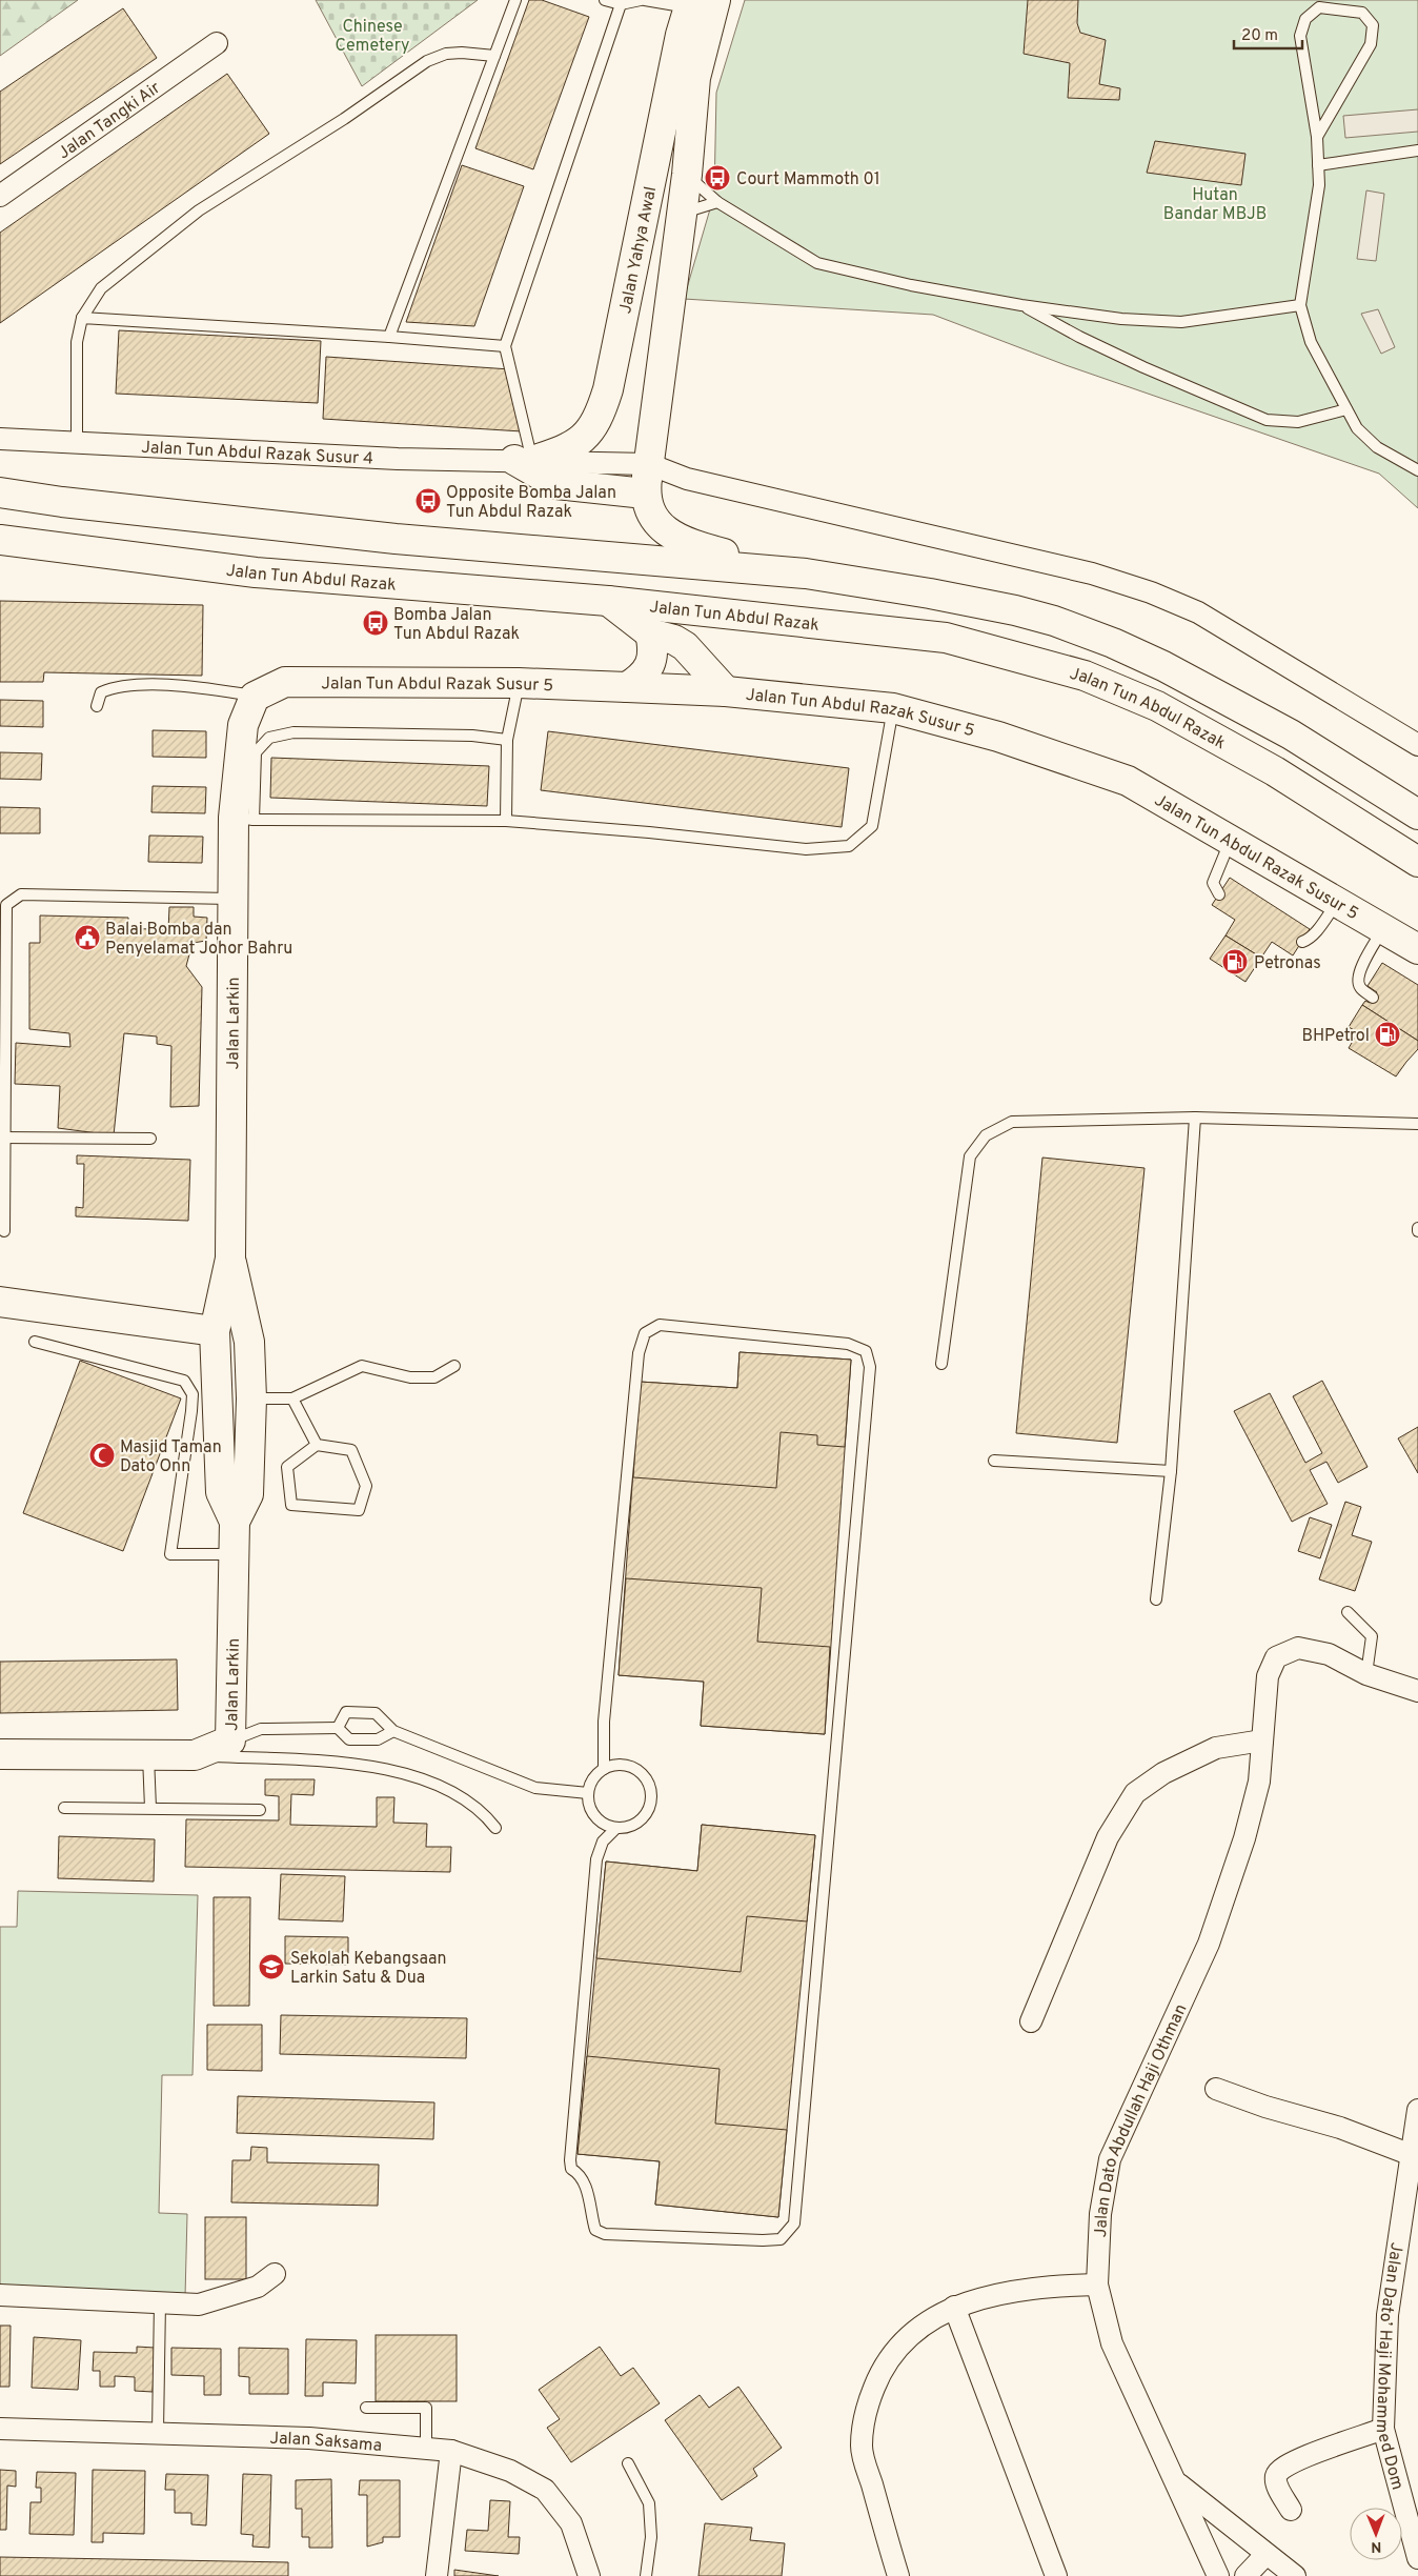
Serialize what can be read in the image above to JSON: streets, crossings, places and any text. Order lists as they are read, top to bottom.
{
  "streets": {
    "main road": [
      "Jalan Yahya Awal",
      "Jalan Tun Abdul Razak",
      "Jalan Tun Abdul Razak Susur 5",
      "Jalan Larkin"
    ],
    "street": [
      "Jalan Tangki Air",
      "Jalan Tun Abdul Razak Susur 4",
      "Jalan Dato Abdullah Haji Othman",
      "Jalan Dato’ Haji Mohammed Dom",
      "Jalan Saksama"
    ]
  },
  "crossings": [
    ["Jalan Yahya Awal", "Jalan Tun Abdul Razak Susur 4"],
    ["Jalan Tun Abdul Razak Susur 5", "Jalan Larkin"]
  ],
  "parks": ["Chinese Cemetery", "Hutan Bandar MBJB"],
  "places": {
    "bus stop": ["Court Mammoth 01", "Opposite Bomba Jalan Tun Abdul Razak", "Bomba Jalan Tun Abdul Razak"],
    "public building": ["Balai Bomba dan Penyelamat Johor Bahru"],
    "fuel station": ["Petronas", "BHPetrol"],
    "mosque": ["Masjid Taman Dato Onn"],
    "school or university": ["Sekolah Kebangsaan Larkin Satu & Dua"]
  },
  "scale_bar": "20 m",
  "north": "bottom"
}
